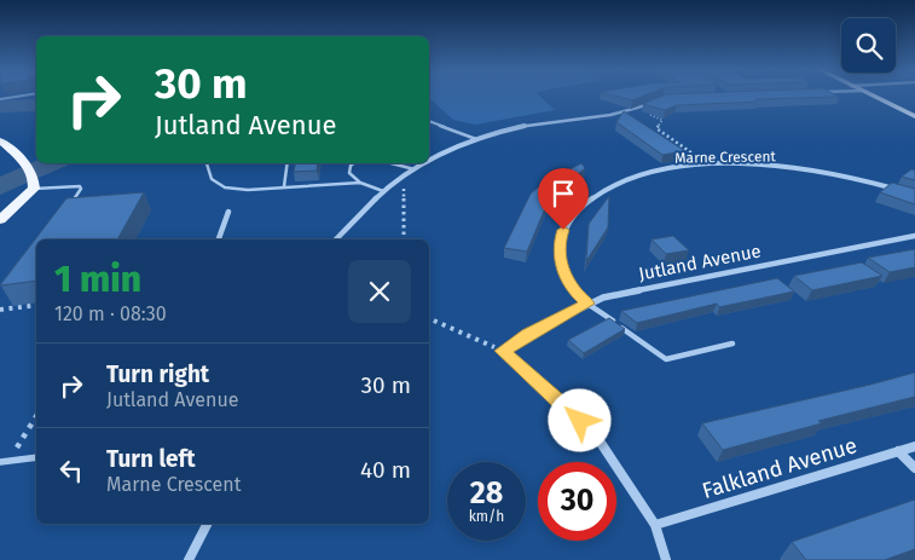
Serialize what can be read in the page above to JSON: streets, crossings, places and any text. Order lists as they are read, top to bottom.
{
  "streets": {
    "street": ["Marne Crescent", "Jutland Avenue", "Falkland Avenue"]
  },
  "crossings": [
    ["Marne Crescent", "Jutland Avenue"]
  ],
  "page": {
    "turn": ["30 m", "Jutland Avenue"],
    "heading": ["1 min", "120 m · 08:30"],
    "list": [
      {
        "name": "Turn right",
        "note": "Jutland Avenue",
        "value": "30 m"
      },
      {
        "name": "Turn left",
        "note": "Marne Crescent",
        "value": "40 m"
      }
    ],
    "speed": "28 km/h",
    "limit": "30"
  }
}
